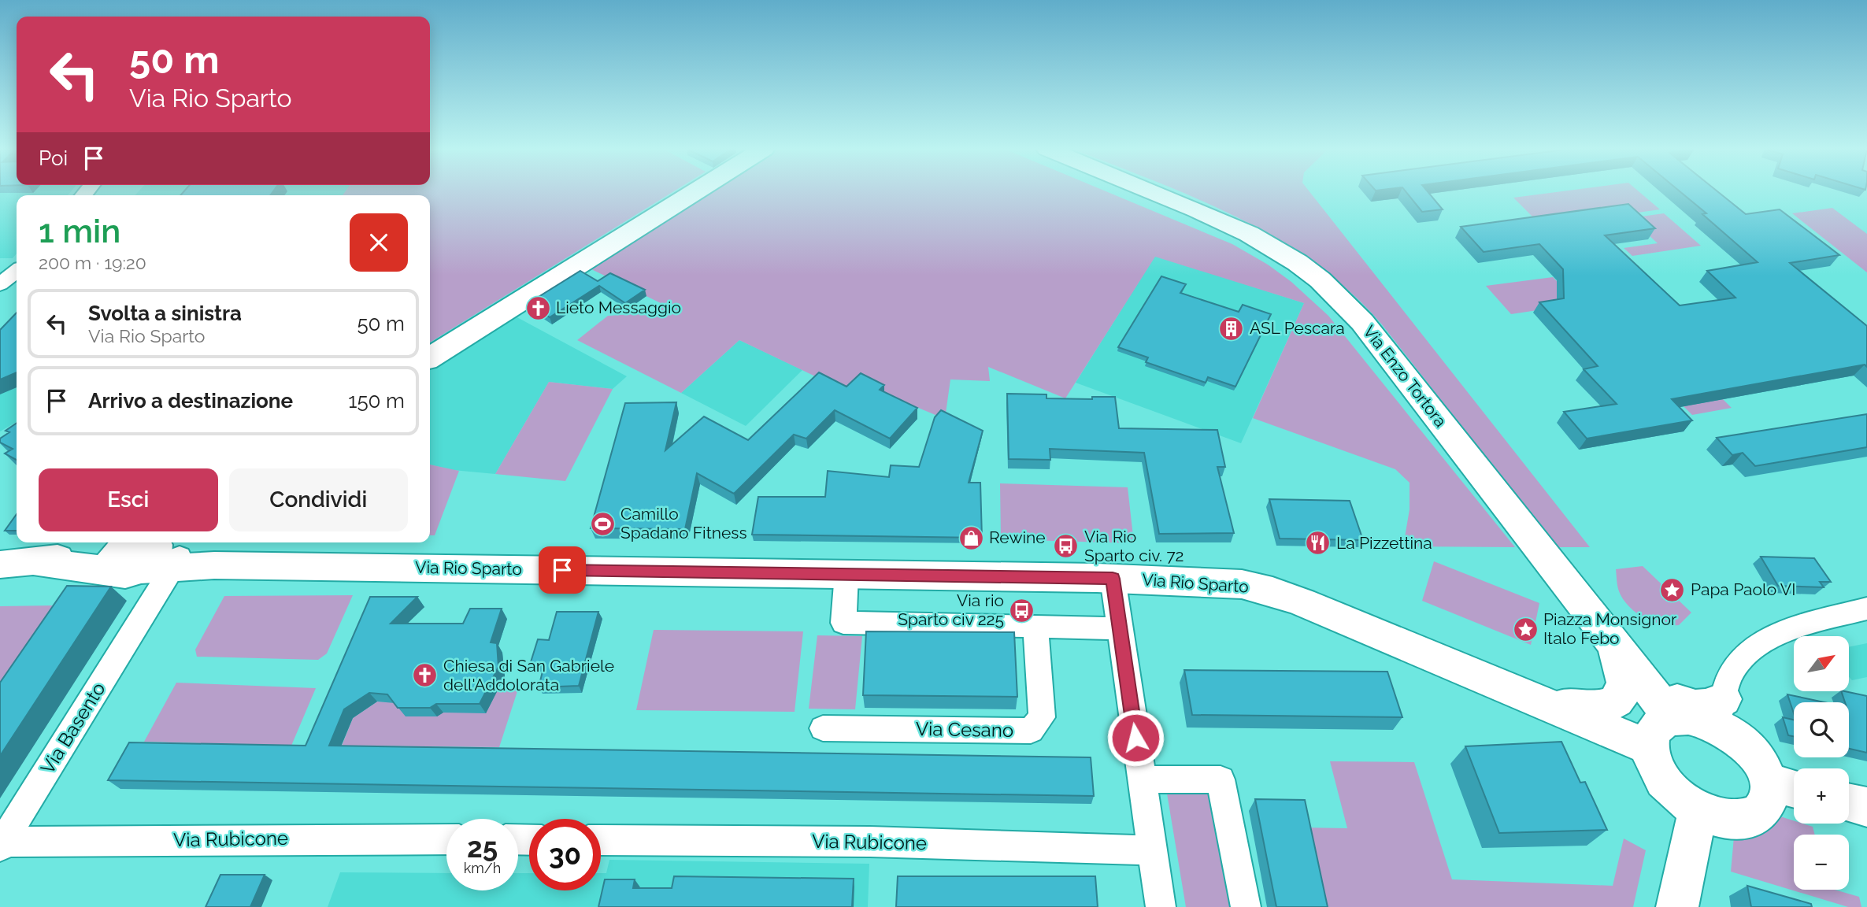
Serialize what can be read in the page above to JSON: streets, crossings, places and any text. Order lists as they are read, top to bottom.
{
  "streets": {
    "street": [
      "Via Enzo Tortora",
      "Via Rio Sparto",
      "Via Basento",
      "Via Cesano",
      "Via Rubicone"
    ]
  },
  "crossings": [
    ["Via Rio Sparto", "Via Basento"],
    ["Via Basento", "Via Rubicone"]
  ],
  "places": {
    "church": ["Lieto Messaggio", "Chiesa di San Gabriele dell'Addolorata"],
    "building": ["ASL Pescara"],
    "sports": ["Camillo Spadano Fitness"],
    "shop": ["Rewine"],
    "restaurant": ["La Pizzettina"],
    "bus stop": ["Via Rio Sparto civ. 72", "Via rio Sparto civ 225"],
    "place": ["Papa Paolo VI", "Piazza Monsignor Italo Febo"]
  },
  "north": "top right",
  "page": {
    "turn": ["50 m", "Via Rio Sparto"],
    "then": "Poi",
    "heading": ["1 min", "200 m · 19:20"],
    "list": [
      {
        "name": "Svolta a sinistra",
        "note": "Via Rio Sparto",
        "value": "50 m"
      },
      {
        "name": "Arrivo a destinazione",
        "value": "150 m"
      }
    ],
    "buttons": ["Esci", "Condividi"],
    "map_buttons": ["+", "−"],
    "speed": "25 km/h",
    "limit": "30"
  }
}
